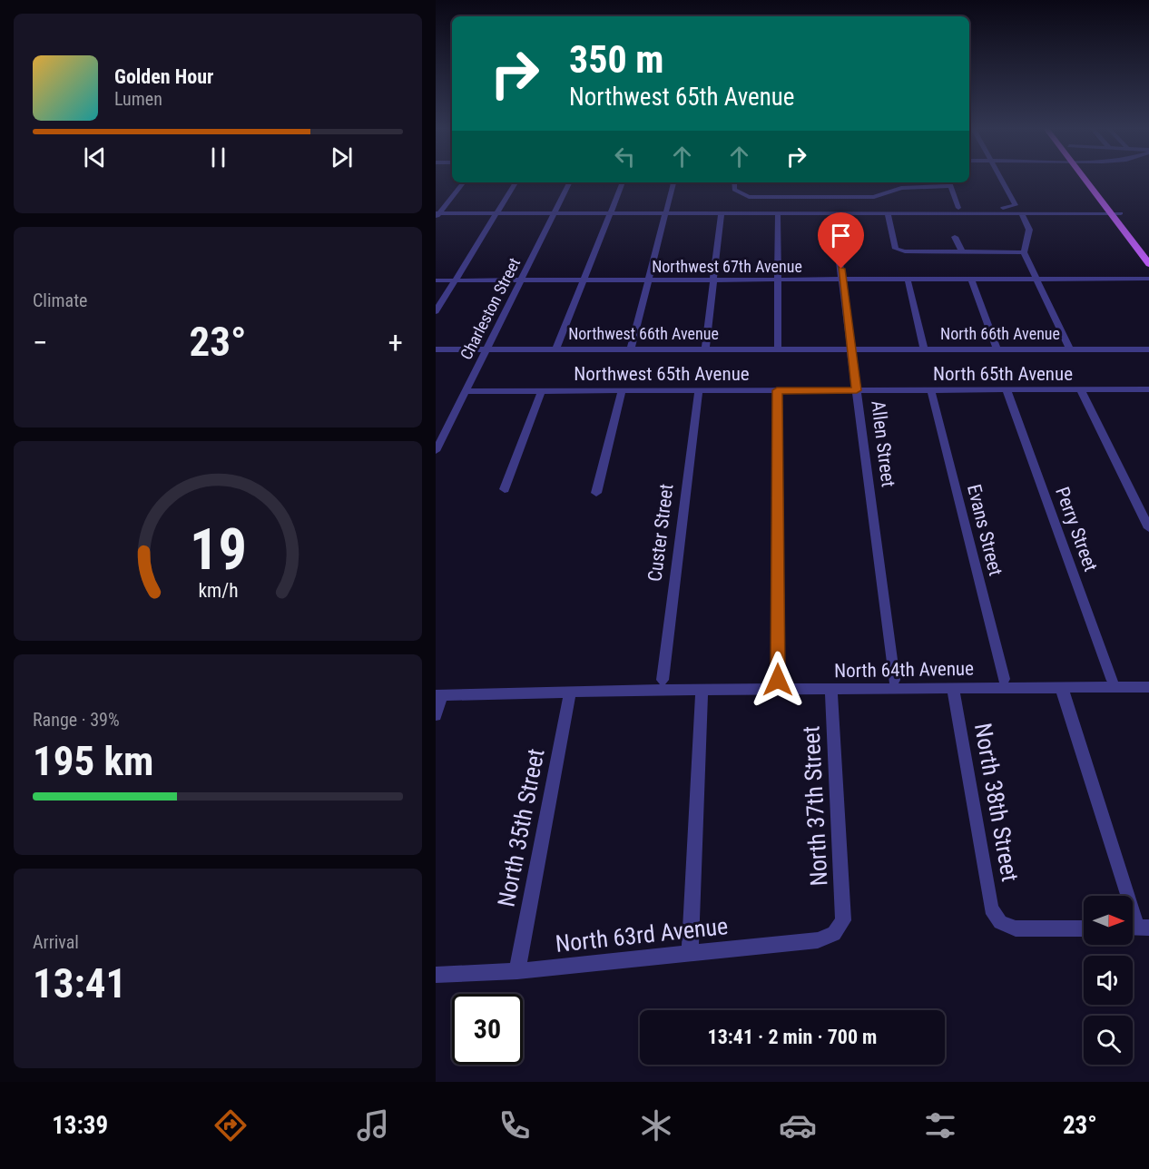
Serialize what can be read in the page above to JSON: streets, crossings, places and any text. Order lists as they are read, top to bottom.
{
  "streets": {
    "street": [
      "Northwest 67th Avenue",
      "Charleston Street",
      "Northwest 66th Avenue",
      "North 66th Avenue",
      "Northwest 65th Avenue",
      "North 65th Avenue",
      "Allen Street",
      "Perry Street",
      "Evans Street",
      "Custer Street",
      "North 64th Avenue",
      "North 38th Street",
      "North 37th Street",
      "North 35th Street",
      "North 63rd Avenue"
    ]
  },
  "crossings": [
    ["Northwest 67th Avenue", "Charleston Street"],
    ["Northwest 67th Avenue", "Allen Street"],
    ["Charleston Street", "Northwest 66th Avenue"],
    ["Charleston Street", "Northwest 65th Avenue"],
    ["Northwest 66th Avenue", "North 66th Avenue"],
    ["Northwest 66th Avenue", "Allen Street"],
    ["North 66th Avenue", "Allen Street"],
    ["Northwest 65th Avenue", "North 65th Avenue"],
    ["Northwest 65th Avenue", "Allen Street"],
    ["Northwest 65th Avenue", "Custer Street"],
    ["North 65th Avenue", "Allen Street"],
    ["North 65th Avenue", "Perry Street"],
    ["North 65th Avenue", "Evans Street"],
    ["North 64th Avenue", "North 38th Street"],
    ["North 64th Avenue", "North 37th Street"],
    ["North 64th Avenue", "North 35th Street"],
    ["North 37th Street", "North 63rd Avenue"],
    ["North 35th Street", "North 63rd Avenue"]
  ],
  "north": "right",
  "page": {
    "turn": ["350 m", "Northwest 65th Avenue"],
    "song": ["Golden Hour", "Lumen"],
    "tile": [
      "Climate",
      ["Range · 39%", "195 km"],
      ["Arrival", "13:41"]
    ],
    "heat": ["−", "23°", "+"],
    "limit": "30",
    "trip": "13:41 · 2 min · 700 m",
    "tabs": ["13:39", "23°"],
    "gauge": ["19", "km/h"]
  }
}
